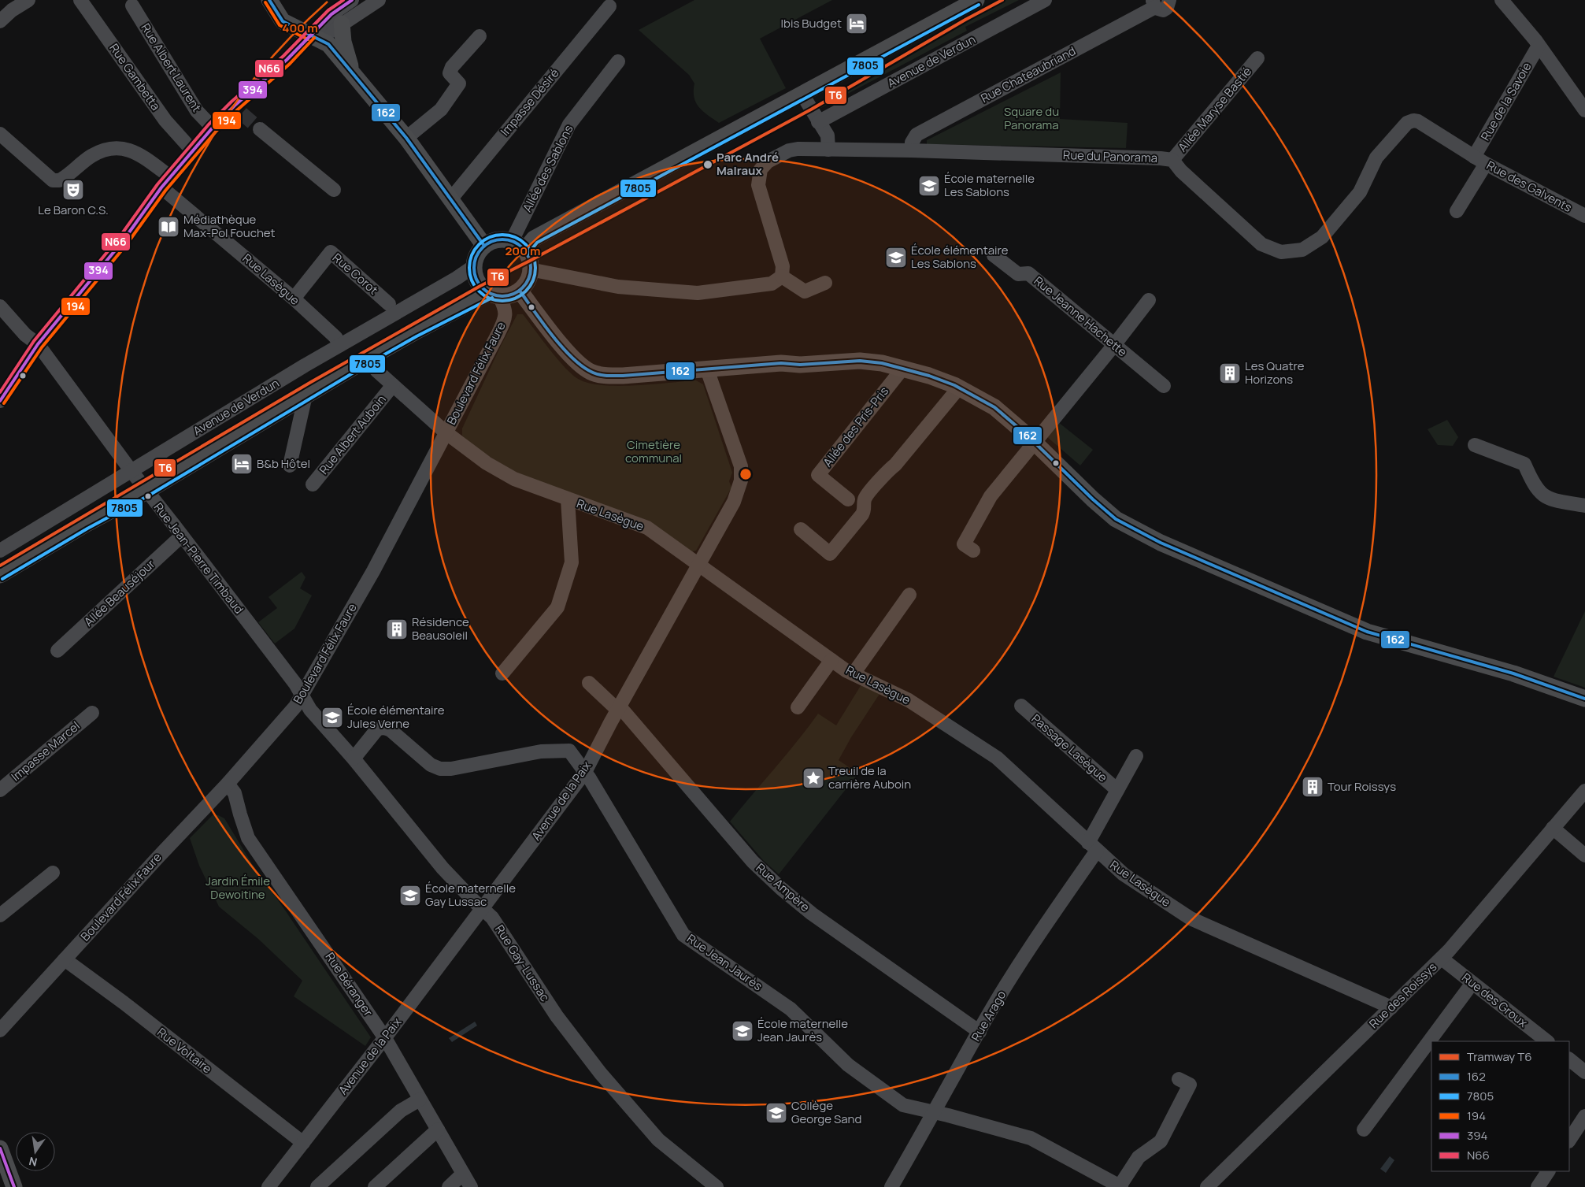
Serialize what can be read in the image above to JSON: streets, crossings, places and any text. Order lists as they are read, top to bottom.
{
  "streets": {
    "street": [
      "Avenue de Verdun",
      "Rue Albert Laurent",
      "Rue Chateaubriand",
      "Rue Gambetta",
      "Rue de la Savoie",
      "Impasse Désiré",
      "Allée Maryse Bastié",
      "Rue du Panorama",
      "Allée des Sablons",
      "Rue des Galvents",
      "Rue Corot",
      "Rue Lasègue",
      "Rue Jeanne Hachette",
      "Boulevard Félix Faure",
      "Allée des Pris-Pris",
      "Rue Albert Auboin",
      "Rue Jean-Pierre Timbaud",
      "Allée Beauséjour",
      "Passage Lasègue",
      "Impasse Marcel",
      "Avenue de la Paix",
      "Rue Ampère",
      "Rue Jean Jaurès",
      "Rue Gay-Lussac",
      "Rue Béranger",
      "Rue des Roissys",
      "Rue des Groux",
      "Rue Arago",
      "Rue Voltaire"
    ]
  },
  "crossings": [
    ["Avenue de Verdun", "Allée des Sablons"],
    ["Avenue de Verdun", "Rue Lasègue"],
    ["Avenue de Verdun", "Boulevard Félix Faure"],
    ["Avenue de Verdun", "Rue Jean-Pierre Timbaud"],
    ["Rue Chateaubriand", "Rue du Panorama"],
    ["Rue de la Savoie", "Rue des Galvents"],
    ["Allée Maryse Bastié", "Rue du Panorama"],
    ["Rue du Panorama", "Rue des Galvents"],
    ["Allée des Sablons", "Boulevard Félix Faure"],
    ["Rue Corot", "Rue Lasègue"],
    ["Rue Lasègue", "Boulevard Félix Faure"],
    ["Rue Lasègue", "Rue Albert Auboin"],
    ["Rue Lasègue", "Passage Lasègue"],
    ["Rue Lasègue", "Avenue de la Paix"],
    ["Rue Lasègue", "Rue des Roissys"],
    ["Rue Lasègue", "Rue Arago"],
    ["Boulevard Félix Faure", "Rue Jean-Pierre Timbaud"],
    ["Boulevard Félix Faure", "Rue Gay-Lussac"],
    ["Boulevard Félix Faure", "Rue Béranger"],
    ["Boulevard Félix Faure", "Rue Voltaire"],
    ["Rue Jean-Pierre Timbaud", "Allée Beauséjour"],
    ["Rue Jean-Pierre Timbaud", "Rue Gay-Lussac"],
    ["Passage Lasègue", "Rue Arago"],
    ["Avenue de la Paix", "Rue Ampère"],
    ["Avenue de la Paix", "Rue Jean Jaurès"],
    ["Avenue de la Paix", "Rue Gay-Lussac"],
    ["Avenue de la Paix", "Rue Béranger"],
    ["Avenue de la Paix", "Rue Voltaire"],
    ["Rue Ampère", "Rue Arago"],
    ["Rue Jean Jaurès", "Rue Gay-Lussac"],
    ["Rue Jean Jaurès", "Rue Arago"],
    ["Rue des Roissys", "Rue des Groux"]
  ],
  "parks": ["Square du Panorama", "Cimetière communal", "Jardin Émile Dewoitine"],
  "places": {
    "hotel": ["Ibis Budget", "B&b Hôtel"],
    "other": ["Parc André Malraux"],
    "school or university": [
      "École maternelle Les Sablons",
      "École élémentaire Les Sablons",
      "École élémentaire Jules Verne",
      "École maternelle Gay Lussac",
      "École maternelle Jean Jaurès",
      "Collège George Sand"
    ],
    "theatre": ["Le Baron C.S."],
    "library": ["Médiathèque Max-Pol Fouchet"],
    "building": ["Les Quatre Horizons", "Résidence Beausoleil", "Tour Roissys"],
    "place": ["Treuil de la carrière Auboin"]
  },
  "lines": [
    "tram line T6",
    "transit line 162",
    "transit line 394",
    "transit line N66",
    "transit line 194",
    "transit line 7805"
  ],
  "legend": [
    "Tramway T6",
    "162",
    "7805",
    "194",
    "394",
    "N66"
  ],
  "north": "bottom",
  "rings": ["400 m", "200 m"]
}
